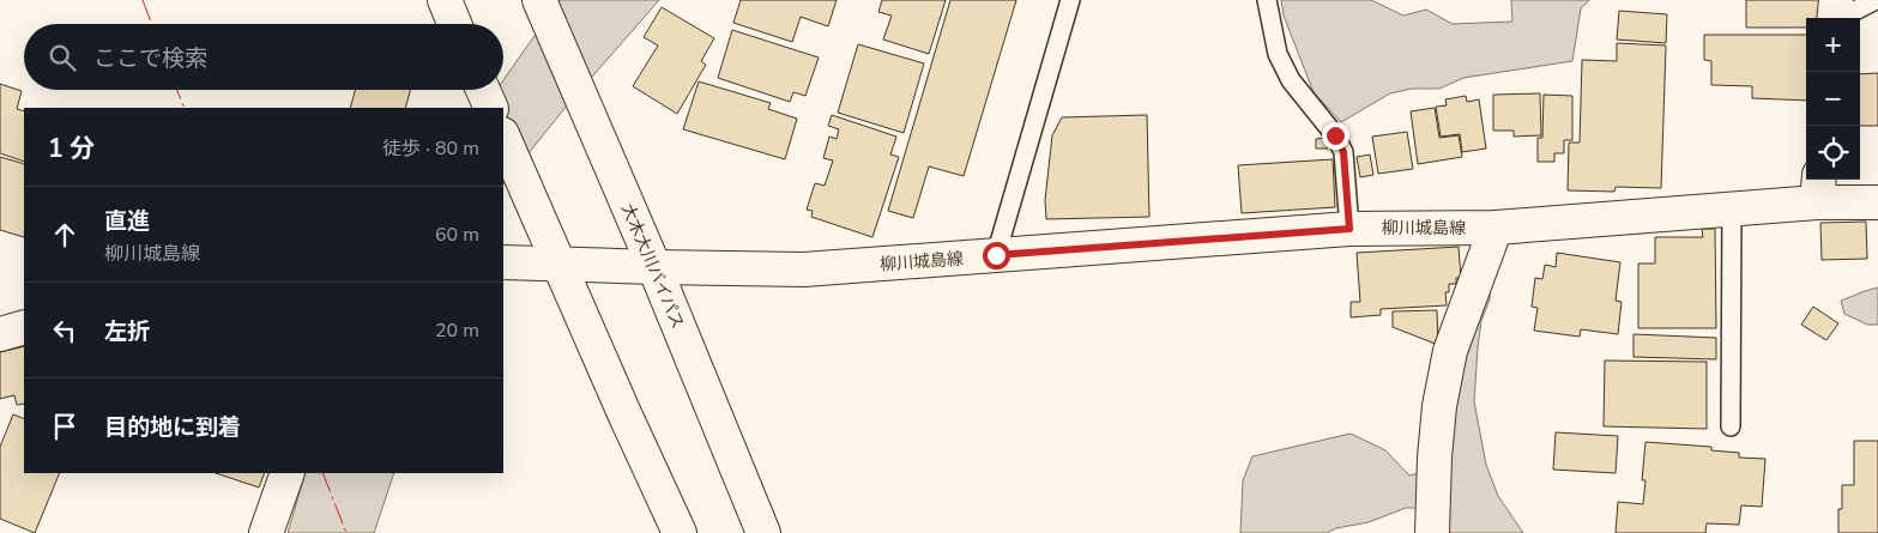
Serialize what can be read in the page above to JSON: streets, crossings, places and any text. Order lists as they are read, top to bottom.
{
  "streets": {
    "main road": ["柳川城島線", "大木大川バイパス"]
  },
  "crossings": [
    ["柳川城島線", "大木大川バイパス"]
  ],
  "page": {
    "map_buttons": ["+", "−"],
    "search": "ここで検索",
    "heading": ["1 分", "徒歩 · 80 m"],
    "list": [
      ["直進", "柳川城島線", "60 m"],
      ["左折", "20 m"],
      "目的地に到着"
    ]
  }
}
